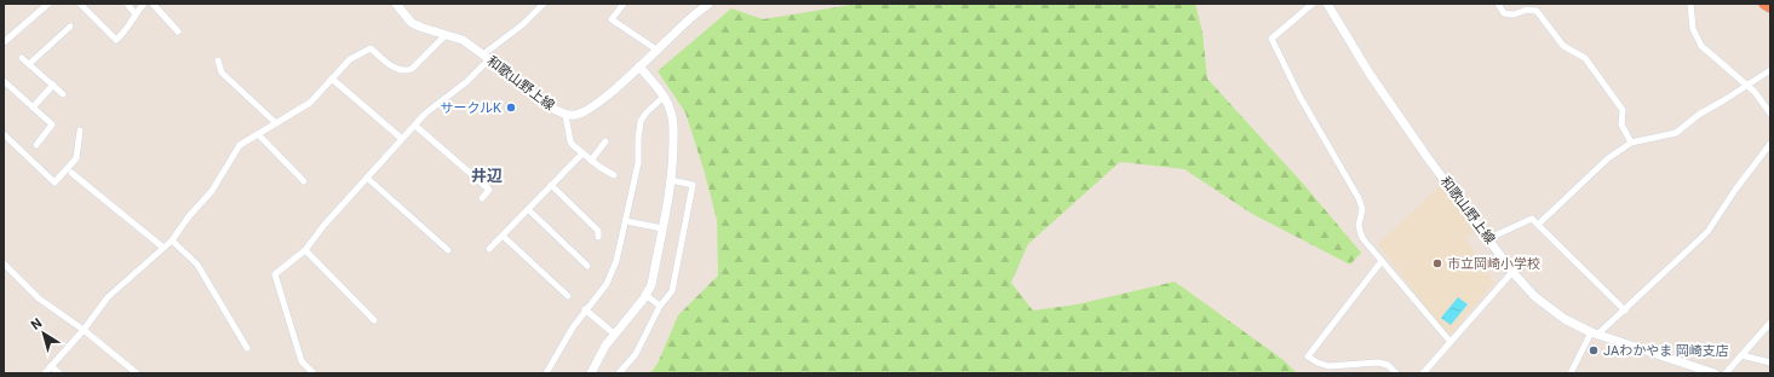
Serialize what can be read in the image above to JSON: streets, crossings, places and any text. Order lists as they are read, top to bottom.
{
  "streets": {
    "main road": ["和歌山野上線"]
  },
  "districts": ["井辺"],
  "places": ["サークルK", "市立岡崎小学校", "JAわかやま 岡崎支店"],
  "north": "top left"
}
